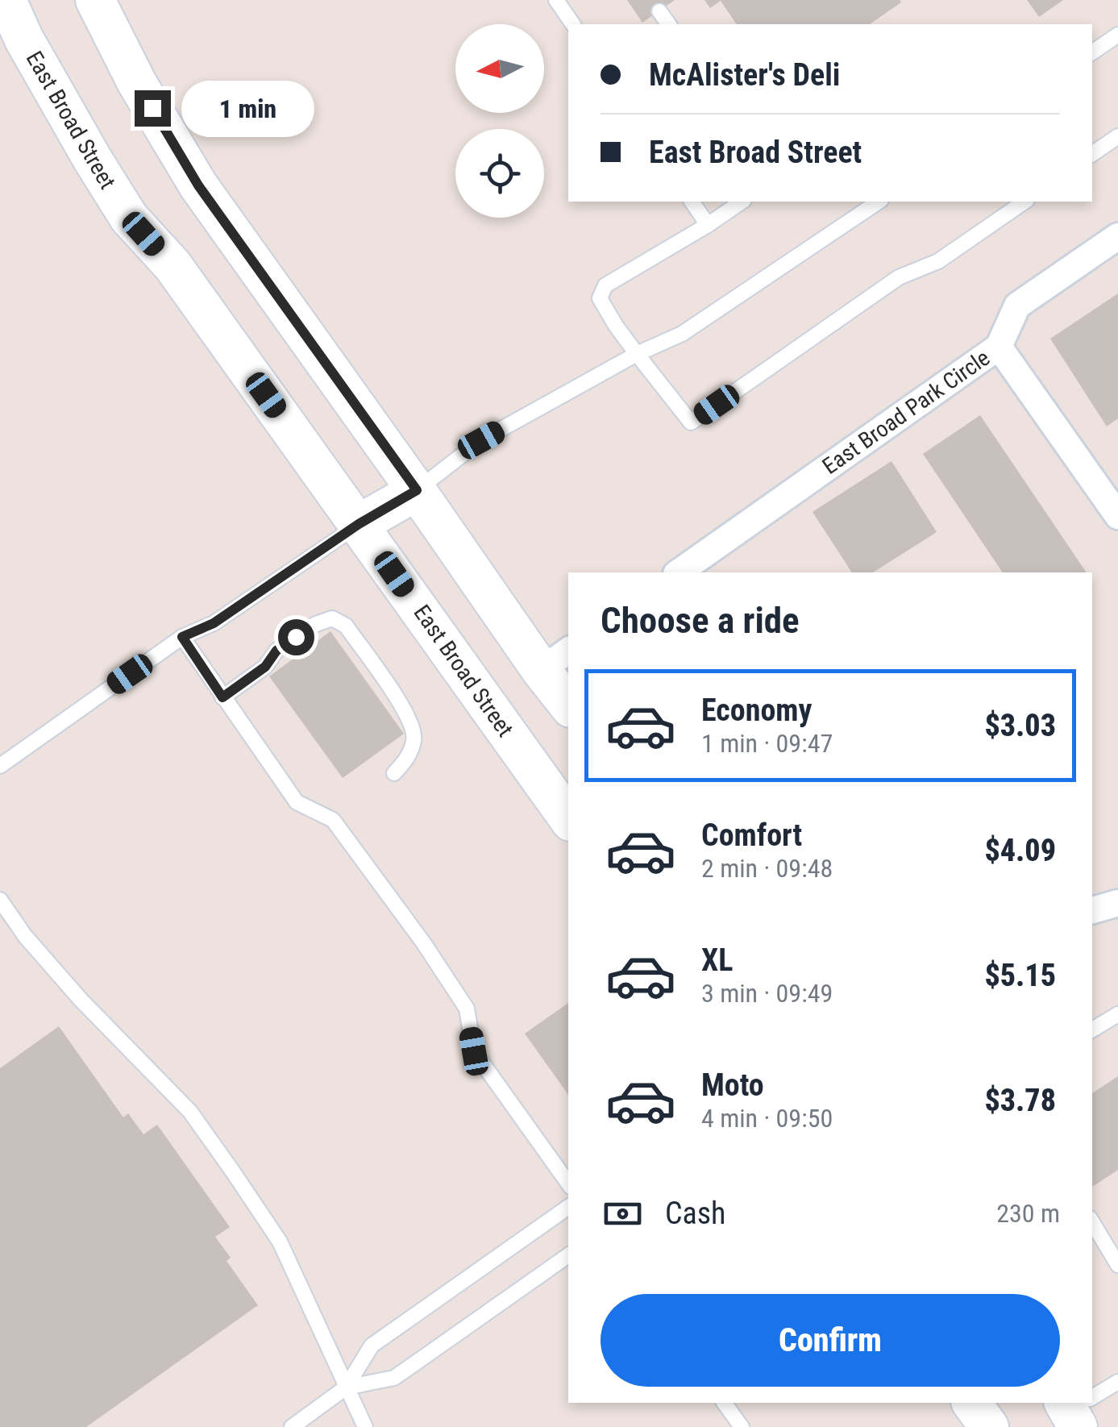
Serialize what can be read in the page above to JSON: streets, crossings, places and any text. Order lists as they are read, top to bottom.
{
  "streets": {
    "main road": ["East Broad Street"],
    "street": ["East Broad Park Circle"]
  },
  "north": "left",
  "page": {
    "banner": ["McAlister's Deli", "East Broad Street"],
    "bubble": "1 min",
    "heading": "Choose a ride",
    "list": [
      {
        "name": "Economy",
        "note": "1 min · 09:47",
        "value": "$3.03"
      },
      {
        "name": "Comfort",
        "note": "2 min · 09:48",
        "value": "$4.09"
      },
      {
        "name": "XL",
        "note": "3 min · 09:49",
        "value": "$5.15"
      },
      {
        "name": "Moto",
        "note": "4 min · 09:50",
        "value": "$3.78"
      }
    ],
    "pay": ["Cash", "230 m"],
    "buttons": "Confirm"
  }
}
